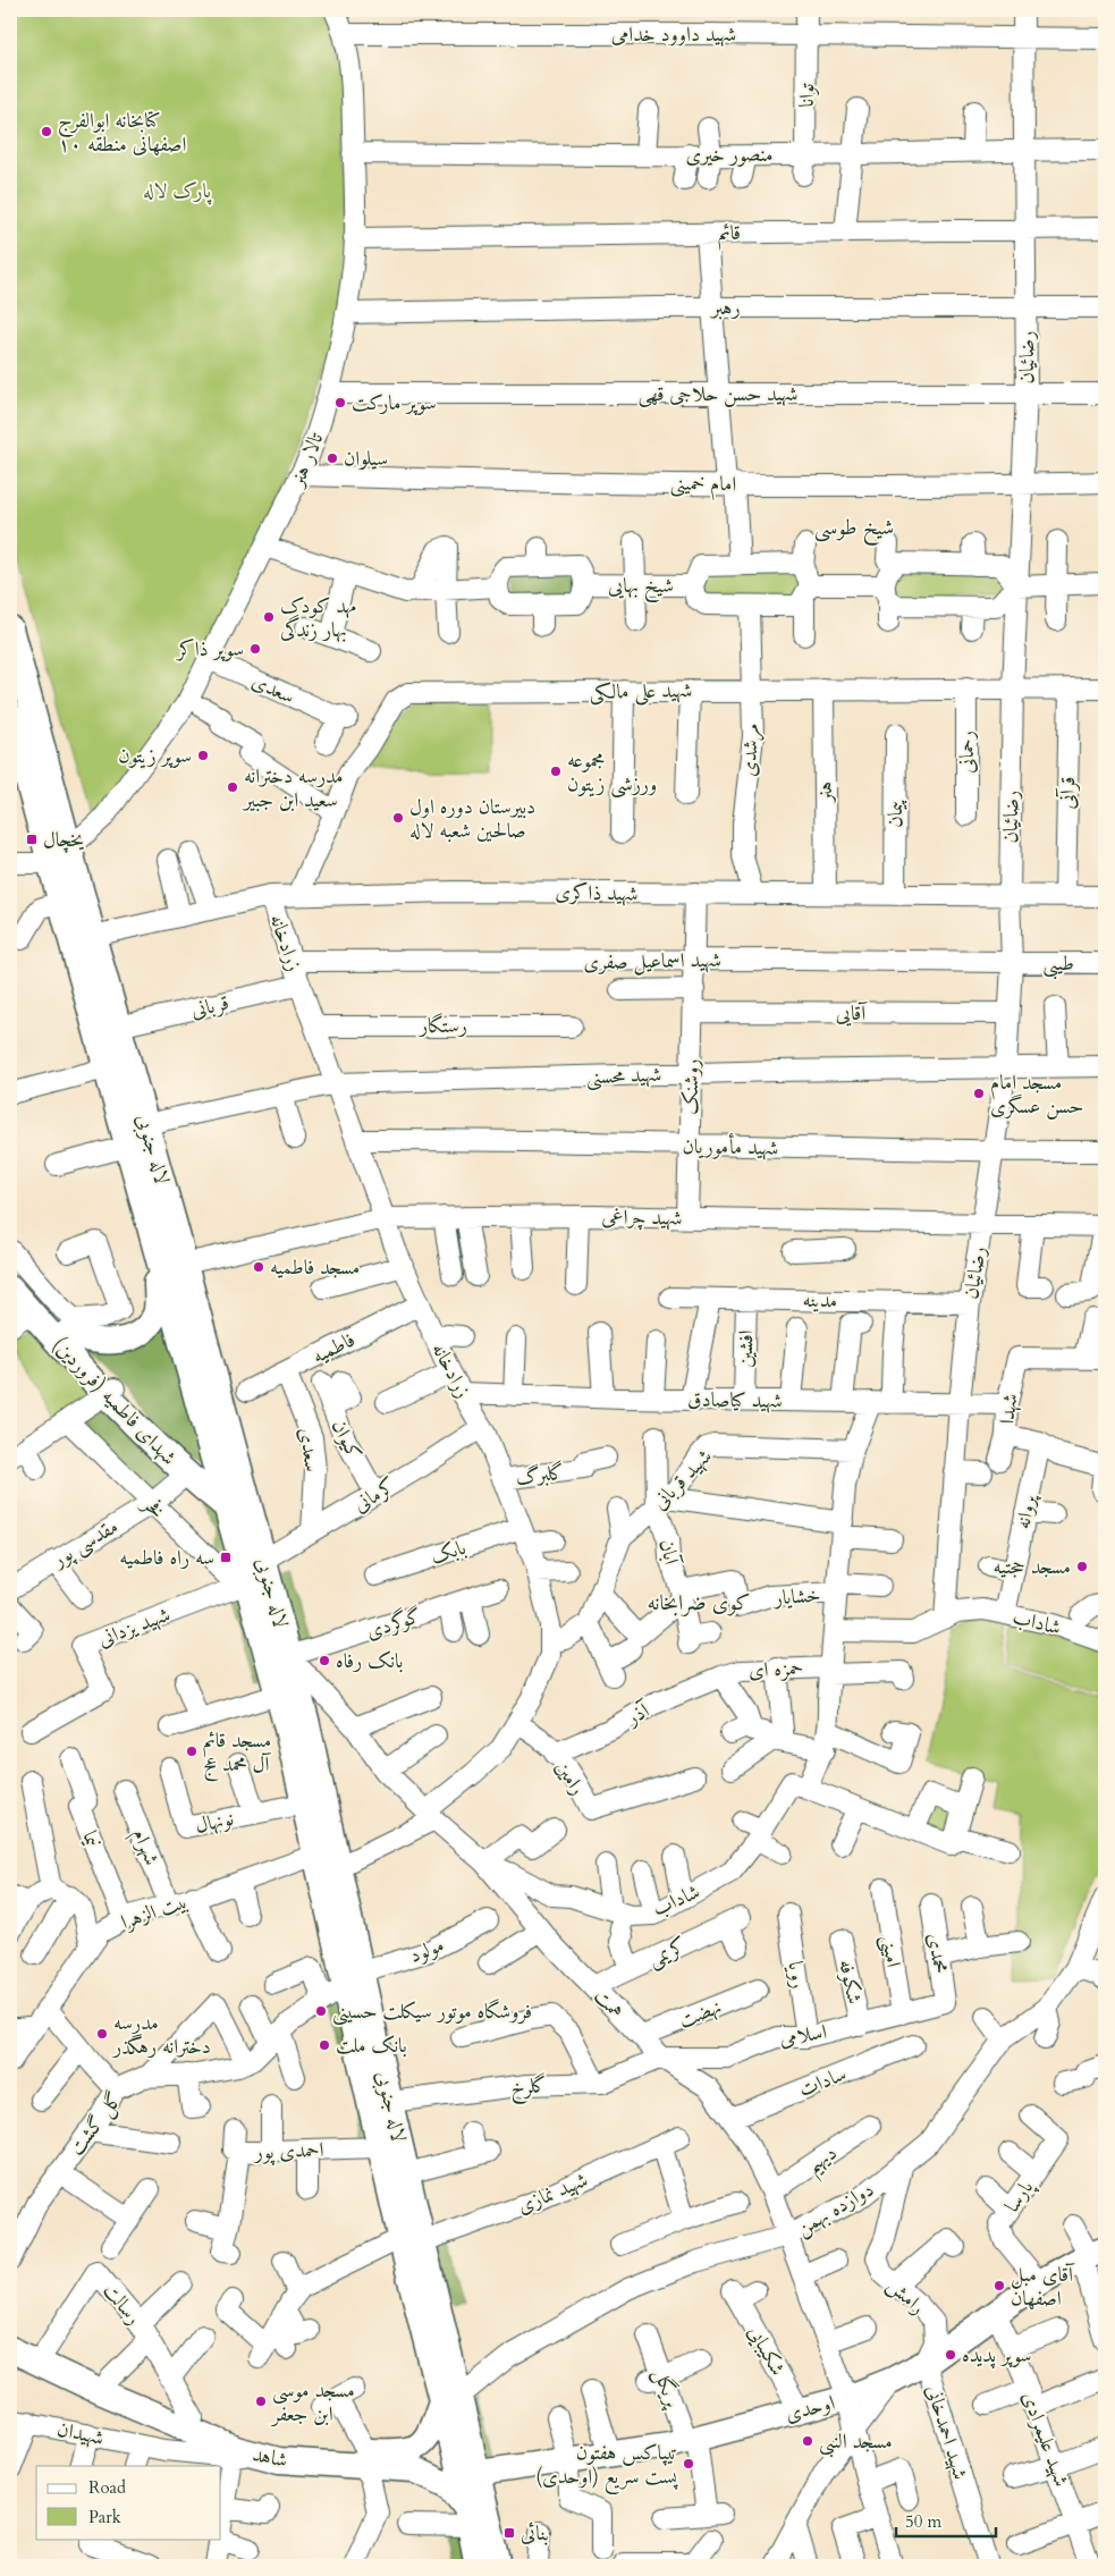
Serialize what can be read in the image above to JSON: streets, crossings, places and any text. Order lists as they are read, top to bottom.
{
  "streets": {
    "main road": [
      "لاله جنوبی",
      "شهدای فاطمیه (فروردین)",
      "اوحدی",
      "شاهد"
    ],
    "street": [
      "شهید داوود خدامی",
      "توانا",
      "منصور خیری",
      "قائم",
      "رهبر",
      "رضائیان",
      "شهید حسن حلاجی قهی",
      "تالار هنر",
      "امام خمینی",
      "شیخ بهایی",
      "سعدی",
      "شهید علی مالکی",
      "مرشدی",
      "رحمانی",
      "هنر",
      "قرآنی",
      "پیمان",
      "شهید ذاکری",
      "زرادخانه",
      "شهید اسماعیل صفری",
      "طیبی",
      "قربانی",
      "آقایی",
      "رستگار",
      "شهید محسنی",
      "روشنک",
      "شهید مأموریان",
      "شهید چراغی",
      "مدینه",
      "فاطمیه",
      "افشین",
      "شهید کیاصادق",
      "شهدا",
      "کیوان",
      "گلبرگ",
      "شهید قربانی",
      "کرمانی",
      "فخر",
      "پروانه",
      "مقدسی پور",
      "بابک",
      "آبان",
      "خشایار",
      "شاداب",
      "گوگردی",
      "شهید یزدانی",
      "حمزه ای",
      "آذر",
      "رامین",
      "نونهال",
      "نیما",
      "شهرام",
      "بیت الزهرا",
      "مولود",
      "امینی",
      "کریمی",
      "محمدی",
      "رویا",
      "شکوفه",
      "همت",
      "نهضت",
      "اسلامی",
      "سادات",
      "گلرخ",
      "گل گشت",
      "احمدی پور",
      "دیهیم",
      "شهید نمازی",
      "پارسا",
      "دوازده بهمن",
      "رامش",
      "رسالت",
      "شکیبایی",
      "پریگل",
      "شهید احمدخانی",
      "شهیدان",
      "شهید علیمرادی"
    ]
  },
  "crossings": [
    ["شهید داوود خدامی", "توانا"],
    ["شهید داوود خدامی", "رضائیان"],
    ["شهید داوود خدامی", "تالار هنر"],
    ["توانا", "منصور خیری"],
    ["منصور خیری", "رضائیان"],
    ["منصور خیری", "تالار هنر"],
    ["قائم", "رضائیان"],
    ["قائم", "تالار هنر"],
    ["رهبر", "رضائیان"],
    ["رهبر", "تالار هنر"],
    ["رضائیان", "شهید حسن حلاجی قهی"],
    ["رضائیان", "امام خمینی"],
    ["رضائیان", "شیخ بهایی"],
    ["رضائیان", "شهید علی مالکی"],
    ["رضائیان", "شهید ذاکری"],
    ["رضائیان", "شهید اسماعیل صفری"],
    ["رضائیان", "طیبی"],
    ["رضائیان", "آقایی"],
    ["رضائیان", "شهید محسنی"],
    ["رضائیان", "شهید مأموریان"],
    ["رضائیان", "شهید چراغی"],
    ["رضائیان", "مدینه"],
    ["رضائیان", "شهید کیاصادق"],
    ["رضائیان", "شاداب"],
    ["شهید حسن حلاجی قهی", "تالار هنر"],
    ["تالار هنر", "امام خمینی"],
    ["تالار هنر", "سعدی"],
    ["تالار هنر", "لاله جنوبی"],
    ["سعدی", "فاطمیه"],
    ["سعدی", "کرمانی"],
    ["شهید علی مالکی", "مرشدی"],
    ["شهید علی مالکی", "رحمانی"],
    ["شهید علی مالکی", "هنر"],
    ["شهید علی مالکی", "قرآنی"],
    ["شهید علی مالکی", "شهید ذاکری"],
    ["مرشدی", "شهید ذاکری"],
    ["هنر", "شهید ذاکری"],
    ["قرآنی", "شهید ذاکری"],
    ["پیمان", "شهید ذاکری"],
    ["شهید ذاکری", "زرادخانه"],
    ["شهید ذاکری", "روشنک"],
    ["شهید ذاکری", "لاله جنوبی"],
    ["زرادخانه", "شهید اسماعیل صفری"],
    ["زرادخانه", "قربانی"],
    ["زرادخانه", "رستگار"],
    ["زرادخانه", "شهید محسنی"],
    ["زرادخانه", "شهید مأموریان"],
    ["زرادخانه", "لاله جنوبی"],
    ["زرادخانه", "شهید چراغی"],
    ["زرادخانه", "فاطمیه"],
    ["زرادخانه", "شهید کیاصادق"],
    ["زرادخانه", "گلبرگ"],
    ["زرادخانه", "کرمانی"],
    ["زرادخانه", "بابک"],
    ["زرادخانه", "رامین"],
    ["زرادخانه", "بیت الزهرا"],
    ["زرادخانه", "همت"],
    ["شهید اسماعیل صفری", "طیبی"],
    ["شهید اسماعیل صفری", "روشنک"],
    ["قربانی", "لاله جنوبی"],
    ["آقایی", "روشنک"],
    ["شهید محسنی", "روشنک"],
    ["شهید محسنی", "لاله جنوبی"],
    ["روشنک", "شهید مأموریان"],
    ["روشنک", "شهید چراغی"],
    ["لاله جنوبی", "شهید چراغی"],
    ["لاله جنوبی", "شهدای فاطمیه (فروردین)"],
    ["لاله جنوبی", "کرمانی"],
    ["لاله جنوبی", "فخر"],
    ["لاله جنوبی", "گوگردی"],
    ["لاله جنوبی", "شهید یزدانی"],
    ["لاله جنوبی", "نونهال"],
    ["لاله جنوبی", "بیت الزهرا"],
    ["لاله جنوبی", "مولود"],
    ["لاله جنوبی", "همت"],
    ["لاله جنوبی", "گلرخ"],
    ["لاله جنوبی", "گل گشت"],
    ["لاله جنوبی", "احمدی پور"],
    ["لاله جنوبی", "شهید نمازی"],
    ["لاله جنوبی", "دوازده بهمن"],
    ["لاله جنوبی", "اوحدی"],
    ["لاله جنوبی", "شاهد"],
    ["مدینه", "افشین"],
    ["افشین", "شهید کیاصادق"],
    ["شهید کیاصادق", "شهدا"],
    ["شهدای فاطمیه (فروردین)", "مقدسی پور"],
    ["کیوان", "کرمانی"],
    ["شهید قربانی", "آبان"],
    ["فخر", "مقدسی پور"],
    ["فخر", "شهید یزدانی"],
    ["پروانه", "شاداب"],
    ["آبان", "خشایار"],
    ["شاداب", "همت"],
    ["گوگردی", "همت"],
    ["حمزه ای", "آذر"],
    ["آذر", "رامین"],
    ["نیما", "بیت الزهرا"],
    ["شهرام", "بیت الزهرا"],
    ["مولود", "گل گشت"],
    ["امینی", "اسلامی"],
    ["کریمی", "همت"],
    ["محمدی", "اسلامی"],
    ["رویا", "اسلامی"],
    ["شکوفه", "اسلامی"],
    ["همت", "نهضت"],
    ["همت", "اسلامی"],
    ["همت", "سادات"],
    ["همت", "گلرخ"],
    ["همت", "دیهیم"],
    ["همت", "دوازده بهمن"],
    ["همت", "اوحدی"],
    ["اسلامی", "گلرخ"],
    ["پارسا", "اوحدی"],
    ["دوازده بهمن", "رامش"],
    ["دوازده بهمن", "شاهد"],
    ["رامش", "اوحدی"],
    ["رامش", "شهید احمدخانی"],
    ["رسالت", "شاهد"],
    ["شکیبایی", "اوحدی"],
    ["پریگل", "اوحدی"],
    ["اوحدی", "شهید احمدخانی"],
    ["اوحدی", "شهید علیمرادی"],
    ["شهیدان", "شاهد"]
  ],
  "districts": ["شیخ طوسی", "کوی ضرابخانه"],
  "parks": ["پارک لاله"],
  "places": {
    "other": [
      "کتابخانه ابوالفرج اصفهانی منطقه ۱۰",
      "سوپر مارکت",
      "سیلوان",
      "مهد کودک بهار زندگی",
      "سوپر ذاکر",
      "سوپر زیتون",
      "مجموعه ورزشی زیتون",
      "مدرسه دخترانه سعید ابن جبیر",
      "دبیرستان دوره اول صالحین شعبه لاله",
      "مسجد امام حسن عسگری",
      "مسجد فاطمیه",
      "مسجد حجتیه",
      "بانک رفاه",
      "مسجد قائم آل محمد عج",
      "فروشگاه موتور سیکلت حسینی",
      "مدرسه دخترانه رهگذر",
      "بانک ملت",
      "آقای مبل اصفهان",
      "سوپر پدیده",
      "مسجد موسی ابن جعفر",
      "مسجد النبی",
      "تیپاکس هفتون (اوحدی) پست سریع"
    ],
    "transit": ["یخچال", "سه راه فاطمیه", "بنائی"]
  },
  "legend": ["Road", "Park"],
  "scale_bar": "50 m"
}
